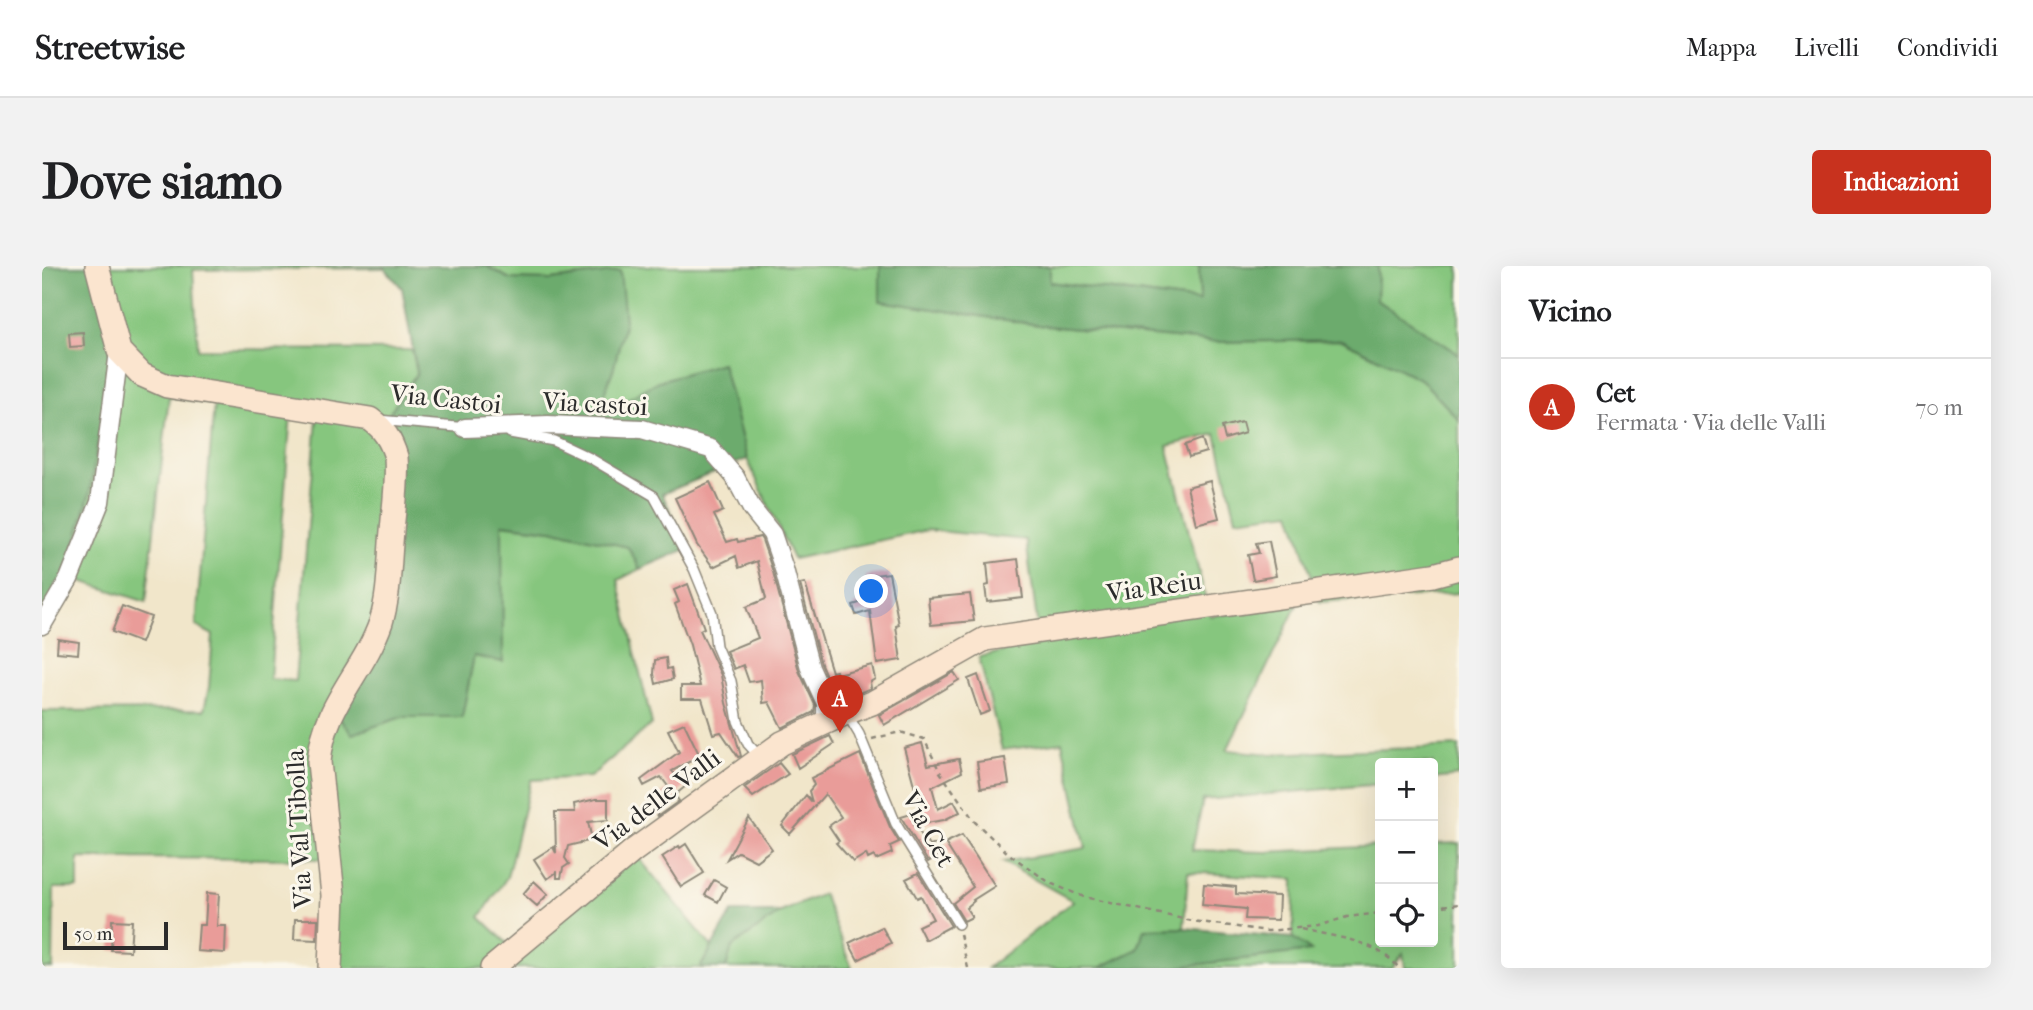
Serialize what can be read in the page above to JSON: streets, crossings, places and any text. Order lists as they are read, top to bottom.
{
  "streets": {
    "street": [
      "Via Castoi",
      "Via castoi",
      "Via Reiu",
      "Via delle Valli",
      "Via Val Tibolla"
    ],
    "lane": ["Via Cet"]
  },
  "crossings": [
    ["Via Castoi", "Via castoi"],
    ["Via Castoi", "Via delle Valli"],
    ["Via Castoi", "Via Val Tibolla"],
    ["Via castoi", "Via delle Valli"],
    ["Via castoi", "Via Cet"],
    ["Via Reiu", "Via delle Valli"],
    ["Via delle Valli", "Via Cet"]
  ],
  "scale_bar": "50 m",
  "page": {
    "header": "Streetwise",
    "nav": ["Mappa", "Livelli", "Condividi"],
    "buttons": "Indicazioni",
    "title": "Dove siamo",
    "heading": "Vicino",
    "list": [
      {
        "mark": "A",
        "name": "Cet",
        "note": "Fermata · Via delle Valli",
        "value": "70 m"
      }
    ],
    "pins": "A",
    "map_buttons": ["+", "−"],
    "scale": "50 m"
  }
}
